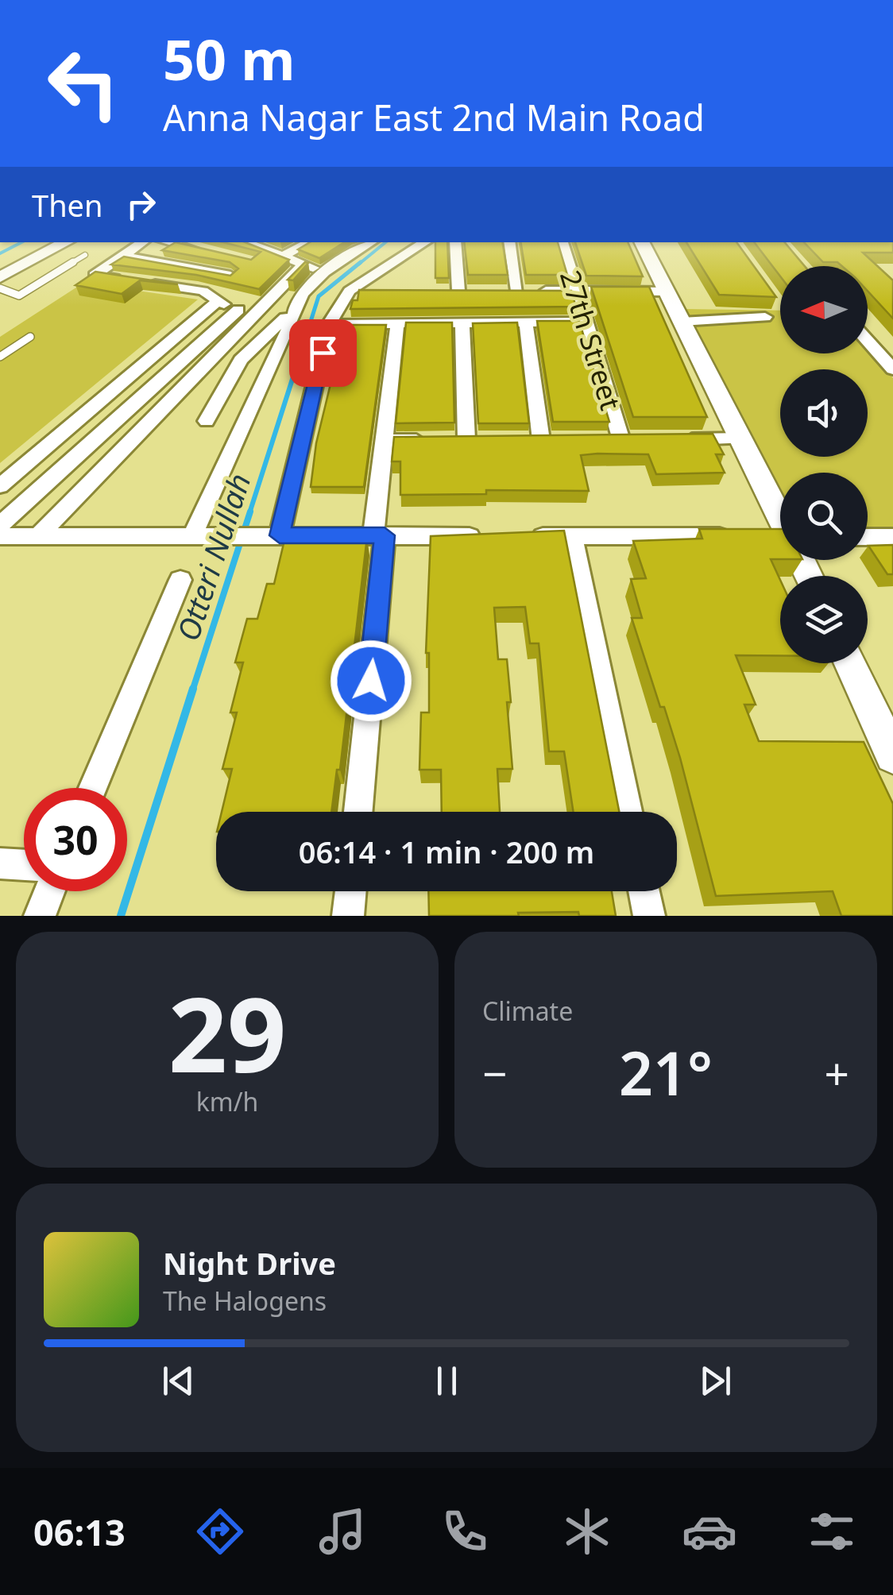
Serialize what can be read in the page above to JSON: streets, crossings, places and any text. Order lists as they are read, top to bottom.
{
  "streets": {
    "street": ["27th Street"]
  },
  "water": ["Otteri Nullah"],
  "north": "left",
  "page": {
    "turn": ["50 m", "Anna Nagar East 2nd Main Road"],
    "then": "Then",
    "limit": "30",
    "trip": "06:14 · 1 min · 200 m",
    "tile": [
      ["29", "km/h"],
      "Climate"
    ],
    "heat": ["−", "21°", "+"],
    "song": ["Night Drive", "The Halogens"],
    "tabs": "06:13"
  }
}
